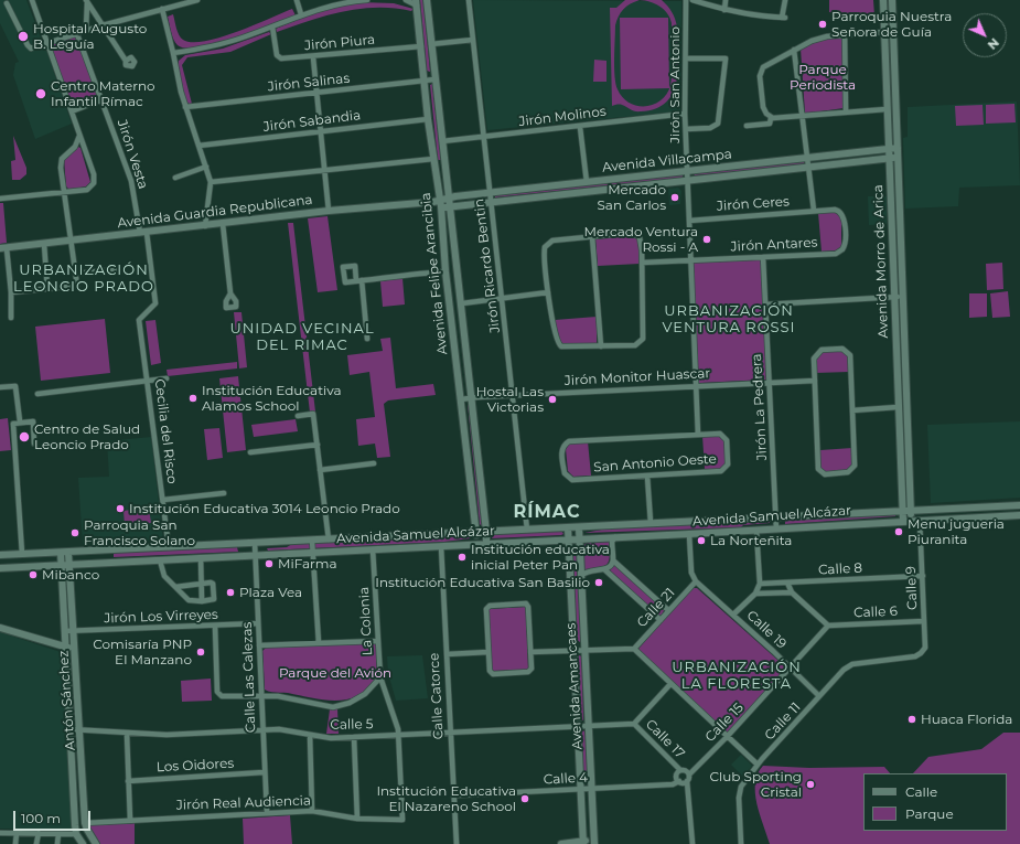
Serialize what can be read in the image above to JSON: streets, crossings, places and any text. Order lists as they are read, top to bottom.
{
  "streets": {
    "main road": [
      "Avenida Villacampa",
      "Avenida Guardia Republicana",
      "Avenida Morro de Arica",
      "Avenida Felipe Arancibia",
      "Avenida Samuel Alcázar",
      "Avenida Amancaes",
      "Antón Sánchez"
    ],
    "street": [
      "Jirón Piura",
      "Jirón Salinas",
      "Jirón San Antonio",
      "Jirón Molinos",
      "Jirón Sabandia",
      "Jirón Vesta",
      "Jirón Ceres",
      "Jirón Antares",
      "Jirón Ricardo Bentin",
      "Jirón Monitor Huascar",
      "Jirón La Pedrera",
      "Cecilia del Risco",
      "San Antonio Oeste",
      "Calle 8",
      "Calle 9",
      "Calle 21",
      "Calle 6",
      "Jirón Los Virreyes",
      "La Colonia",
      "Calle 19",
      "Calle Las Calezas",
      "Calle Catorce",
      "Calle 11",
      "Calle 15",
      "Calle 5",
      "Calle 17",
      "Los Oidores",
      "Calle 4",
      "Jirón Real Audiencia"
    ]
  },
  "crossings": [
    ["Jirón Piura", "Avenida Felipe Arancibia"],
    ["Jirón Salinas", "Avenida Felipe Arancibia"],
    ["Jirón San Antonio", "Jirón Molinos"],
    ["Jirón San Antonio", "Avenida Villacampa"],
    ["Jirón San Antonio", "Jirón Ceres"],
    ["Jirón San Antonio", "Jirón Antares"],
    ["Jirón San Antonio", "Jirón Monitor Huascar"],
    ["Jirón San Antonio", "San Antonio Oeste"],
    ["Jirón Molinos", "Jirón Ricardo Bentin"],
    ["Jirón Molinos", "Avenida Felipe Arancibia"],
    ["Jirón Sabandia", "Avenida Felipe Arancibia"],
    ["Jirón Vesta", "Avenida Guardia Republicana"],
    ["Jirón Vesta", "Cecilia del Risco"],
    ["Avenida Villacampa", "Avenida Guardia Republicana"],
    ["Avenida Villacampa", "Avenida Morro de Arica"],
    ["Avenida Villacampa", "Jirón Ricardo Bentin"],
    ["Avenida Villacampa", "Avenida Felipe Arancibia"],
    ["Jirón Ceres", "Jirón Antares"],
    ["Avenida Guardia Republicana", "Avenida Felipe Arancibia"],
    ["Avenida Guardia Republicana", "Cecilia del Risco"],
    ["Jirón Antares", "Jirón La Pedrera"],
    ["Avenida Morro de Arica", "Avenida Samuel Alcázar"],
    ["Jirón Ricardo Bentin", "Jirón Monitor Huascar"],
    ["Jirón Ricardo Bentin", "Avenida Samuel Alcázar"],
    ["Avenida Felipe Arancibia", "Jirón Monitor Huascar"],
    ["Avenida Felipe Arancibia", "Avenida Samuel Alcázar"],
    ["Jirón Monitor Huascar", "Jirón La Pedrera"],
    ["Jirón La Pedrera", "Avenida Samuel Alcázar"],
    ["Cecilia del Risco", "Avenida Samuel Alcázar"],
    ["Avenida Samuel Alcázar", "Calle 9"],
    ["Avenida Samuel Alcázar", "La Colonia"],
    ["Avenida Samuel Alcázar", "Calle Las Calezas"],
    ["Avenida Samuel Alcázar", "Avenida Amancaes"],
    ["Avenida Samuel Alcázar", "Calle Catorce"],
    ["Avenida Samuel Alcázar", "Antón Sánchez"],
    ["Calle 8", "Calle 9"],
    ["Calle 9", "Calle 6"],
    ["Calle 9", "Calle 11"],
    ["Calle 21", "Calle 19"],
    ["Calle 6", "Calle 15"],
    ["Jirón Los Virreyes", "Calle Las Calezas"],
    ["Jirón Los Virreyes", "Antón Sánchez"],
    ["La Colonia", "Calle 5"],
    ["La Colonia", "Jirón Real Audiencia"],
    ["Calle 19", "Calle 11"],
    ["Calle 19", "Calle 15"],
    ["Calle Las Calezas", "Calle 5"],
    ["Calle Las Calezas", "Los Oidores"],
    ["Calle Las Calezas", "Jirón Real Audiencia"],
    ["Avenida Amancaes", "Calle 5"],
    ["Avenida Amancaes", "Calle 4"],
    ["Calle Catorce", "Calle 5"],
    ["Calle Catorce", "Calle 4"],
    ["Antón Sánchez", "Calle 5"],
    ["Antón Sánchez", "Jirón Real Audiencia"],
    ["Calle 15", "Calle 17"],
    ["Calle 15", "Calle 4"],
    ["Calle 5", "Calle 17"],
    ["Calle 17", "Calle 4"]
  ],
  "districts": [
    "URBANIZACIÓN LEONCIO PRADO",
    "URBANIZACIÓN VENTURA ROSSI",
    "UNIDAD VECINAL DEL RIMAC",
    "RÍMAC",
    "URBANIZACIÓN LA FLORESTA"
  ],
  "parks": ["Parque Periodista", "Parque del Avión"],
  "places": [
    "Parroquia Nuestra Señora de Guía",
    "Hospital Augusto B. Leguía",
    "Centro Materno Infantil Rímac",
    "Mercado San Carlos",
    "Mercado Ventura Rossi - A",
    "Institución Educativa Alamos School",
    "Hostal Las Victorias",
    "Centro de Salud Leoncio Prado",
    "Institución Educativa 3014 Leoncio Prado",
    "Menu jugueria Piuranita",
    "Parroquia San Francisco Solano",
    "La Norteñita",
    "Institución educativa inicial Peter Pan",
    "MiFarma",
    "Mibanco",
    "Institución Educativa San Basilio",
    "Plaza Vea",
    "Comisaría PNP El Manzano",
    "Huaca Florida",
    "Club Sporting Cristal",
    "Institución Educativa El Nazareno School"
  ],
  "legend": ["Calle", "Parque"],
  "scale_bar": "100 m",
  "north": "bottom right"
}
